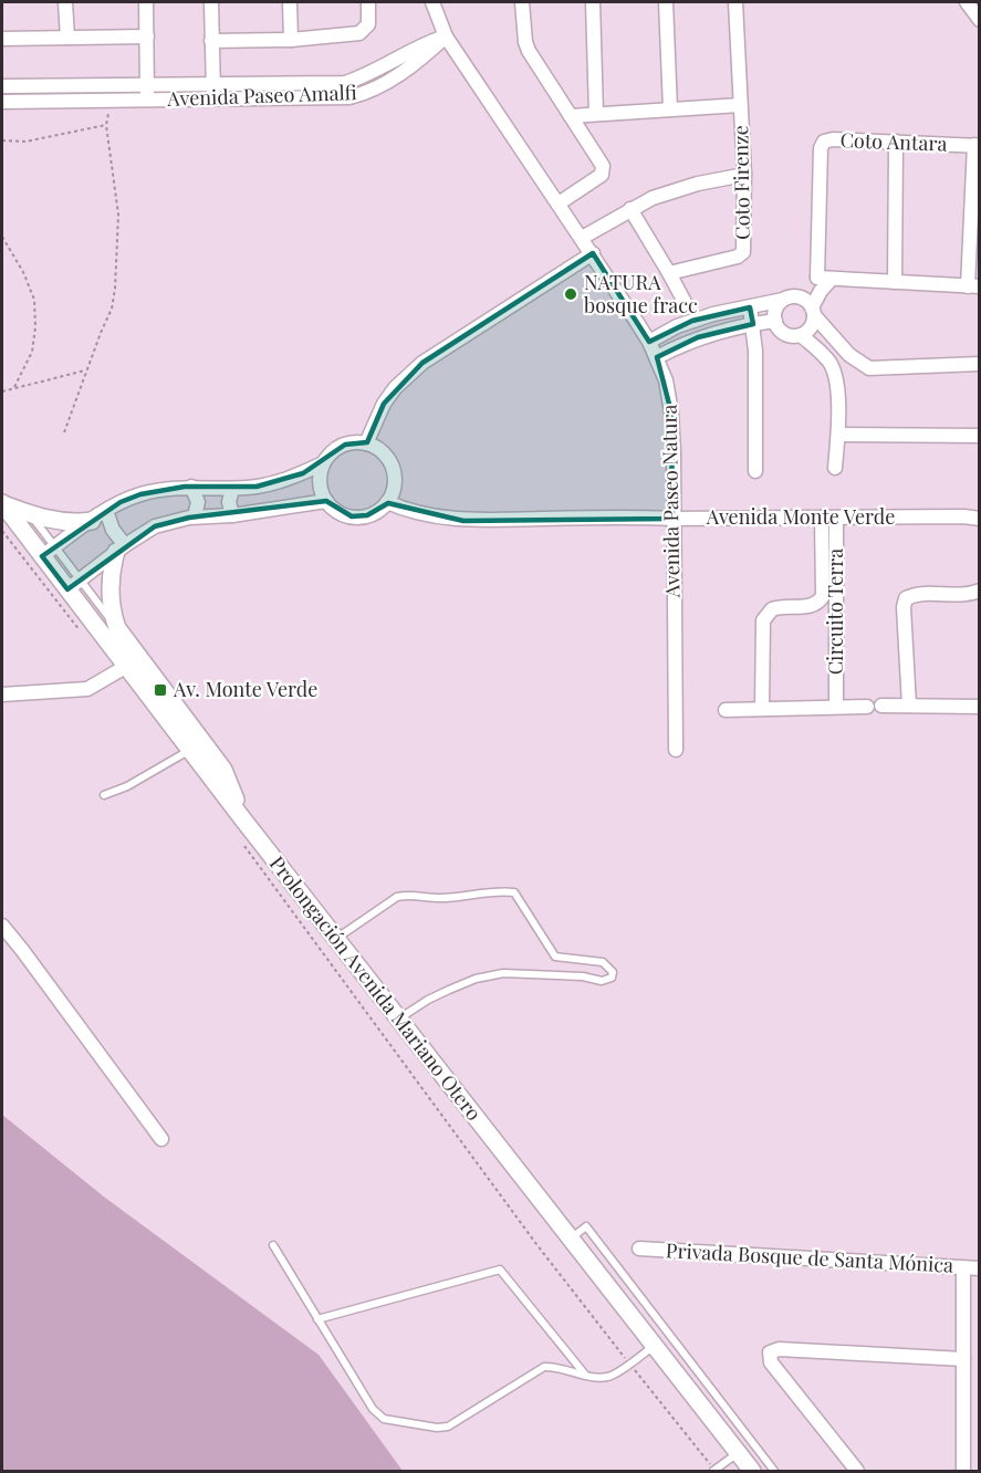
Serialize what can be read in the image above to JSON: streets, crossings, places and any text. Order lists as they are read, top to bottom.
{
  "streets": {
    "street": [
      "Avenida Paseo Amalfi",
      "Coto Antara",
      "Coto Firenze",
      "Avenida Paseo Natura",
      "Avenida Monte Verde",
      "Circuito Terra",
      "Prolongación Avenida Mariano Otero",
      "Privada Bosque de Santa Mónica"
    ]
  },
  "crossings": [
    ["Avenida Paseo Amalfi", "Avenida Paseo Natura"],
    ["Avenida Paseo Natura", "Avenida Monte Verde"],
    ["Avenida Monte Verde", "Circuito Terra"]
  ],
  "places": {
    "other": ["NATURA bosque fracc"],
    "transit": ["Av. Monte Verde"]
  }
}
